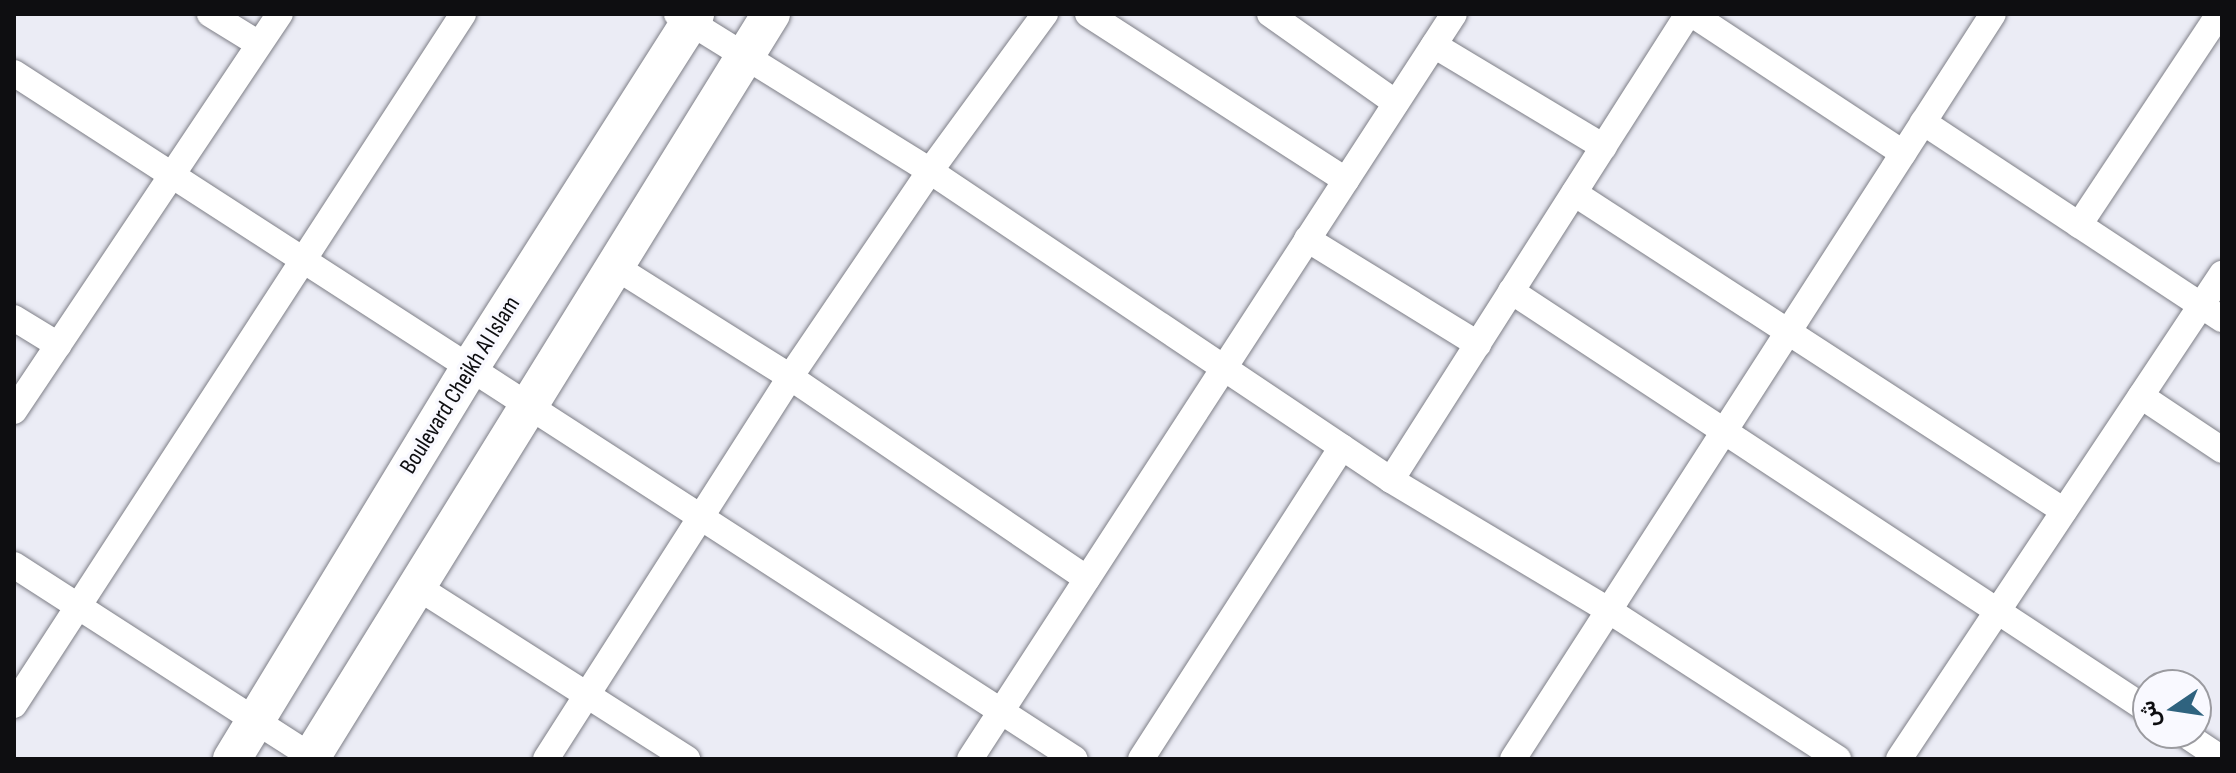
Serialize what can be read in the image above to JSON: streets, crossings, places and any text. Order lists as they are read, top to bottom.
{
  "streets": {
    "street": ["Boulevard Cheikh Al Islam"]
  },
  "north": "left"
}
